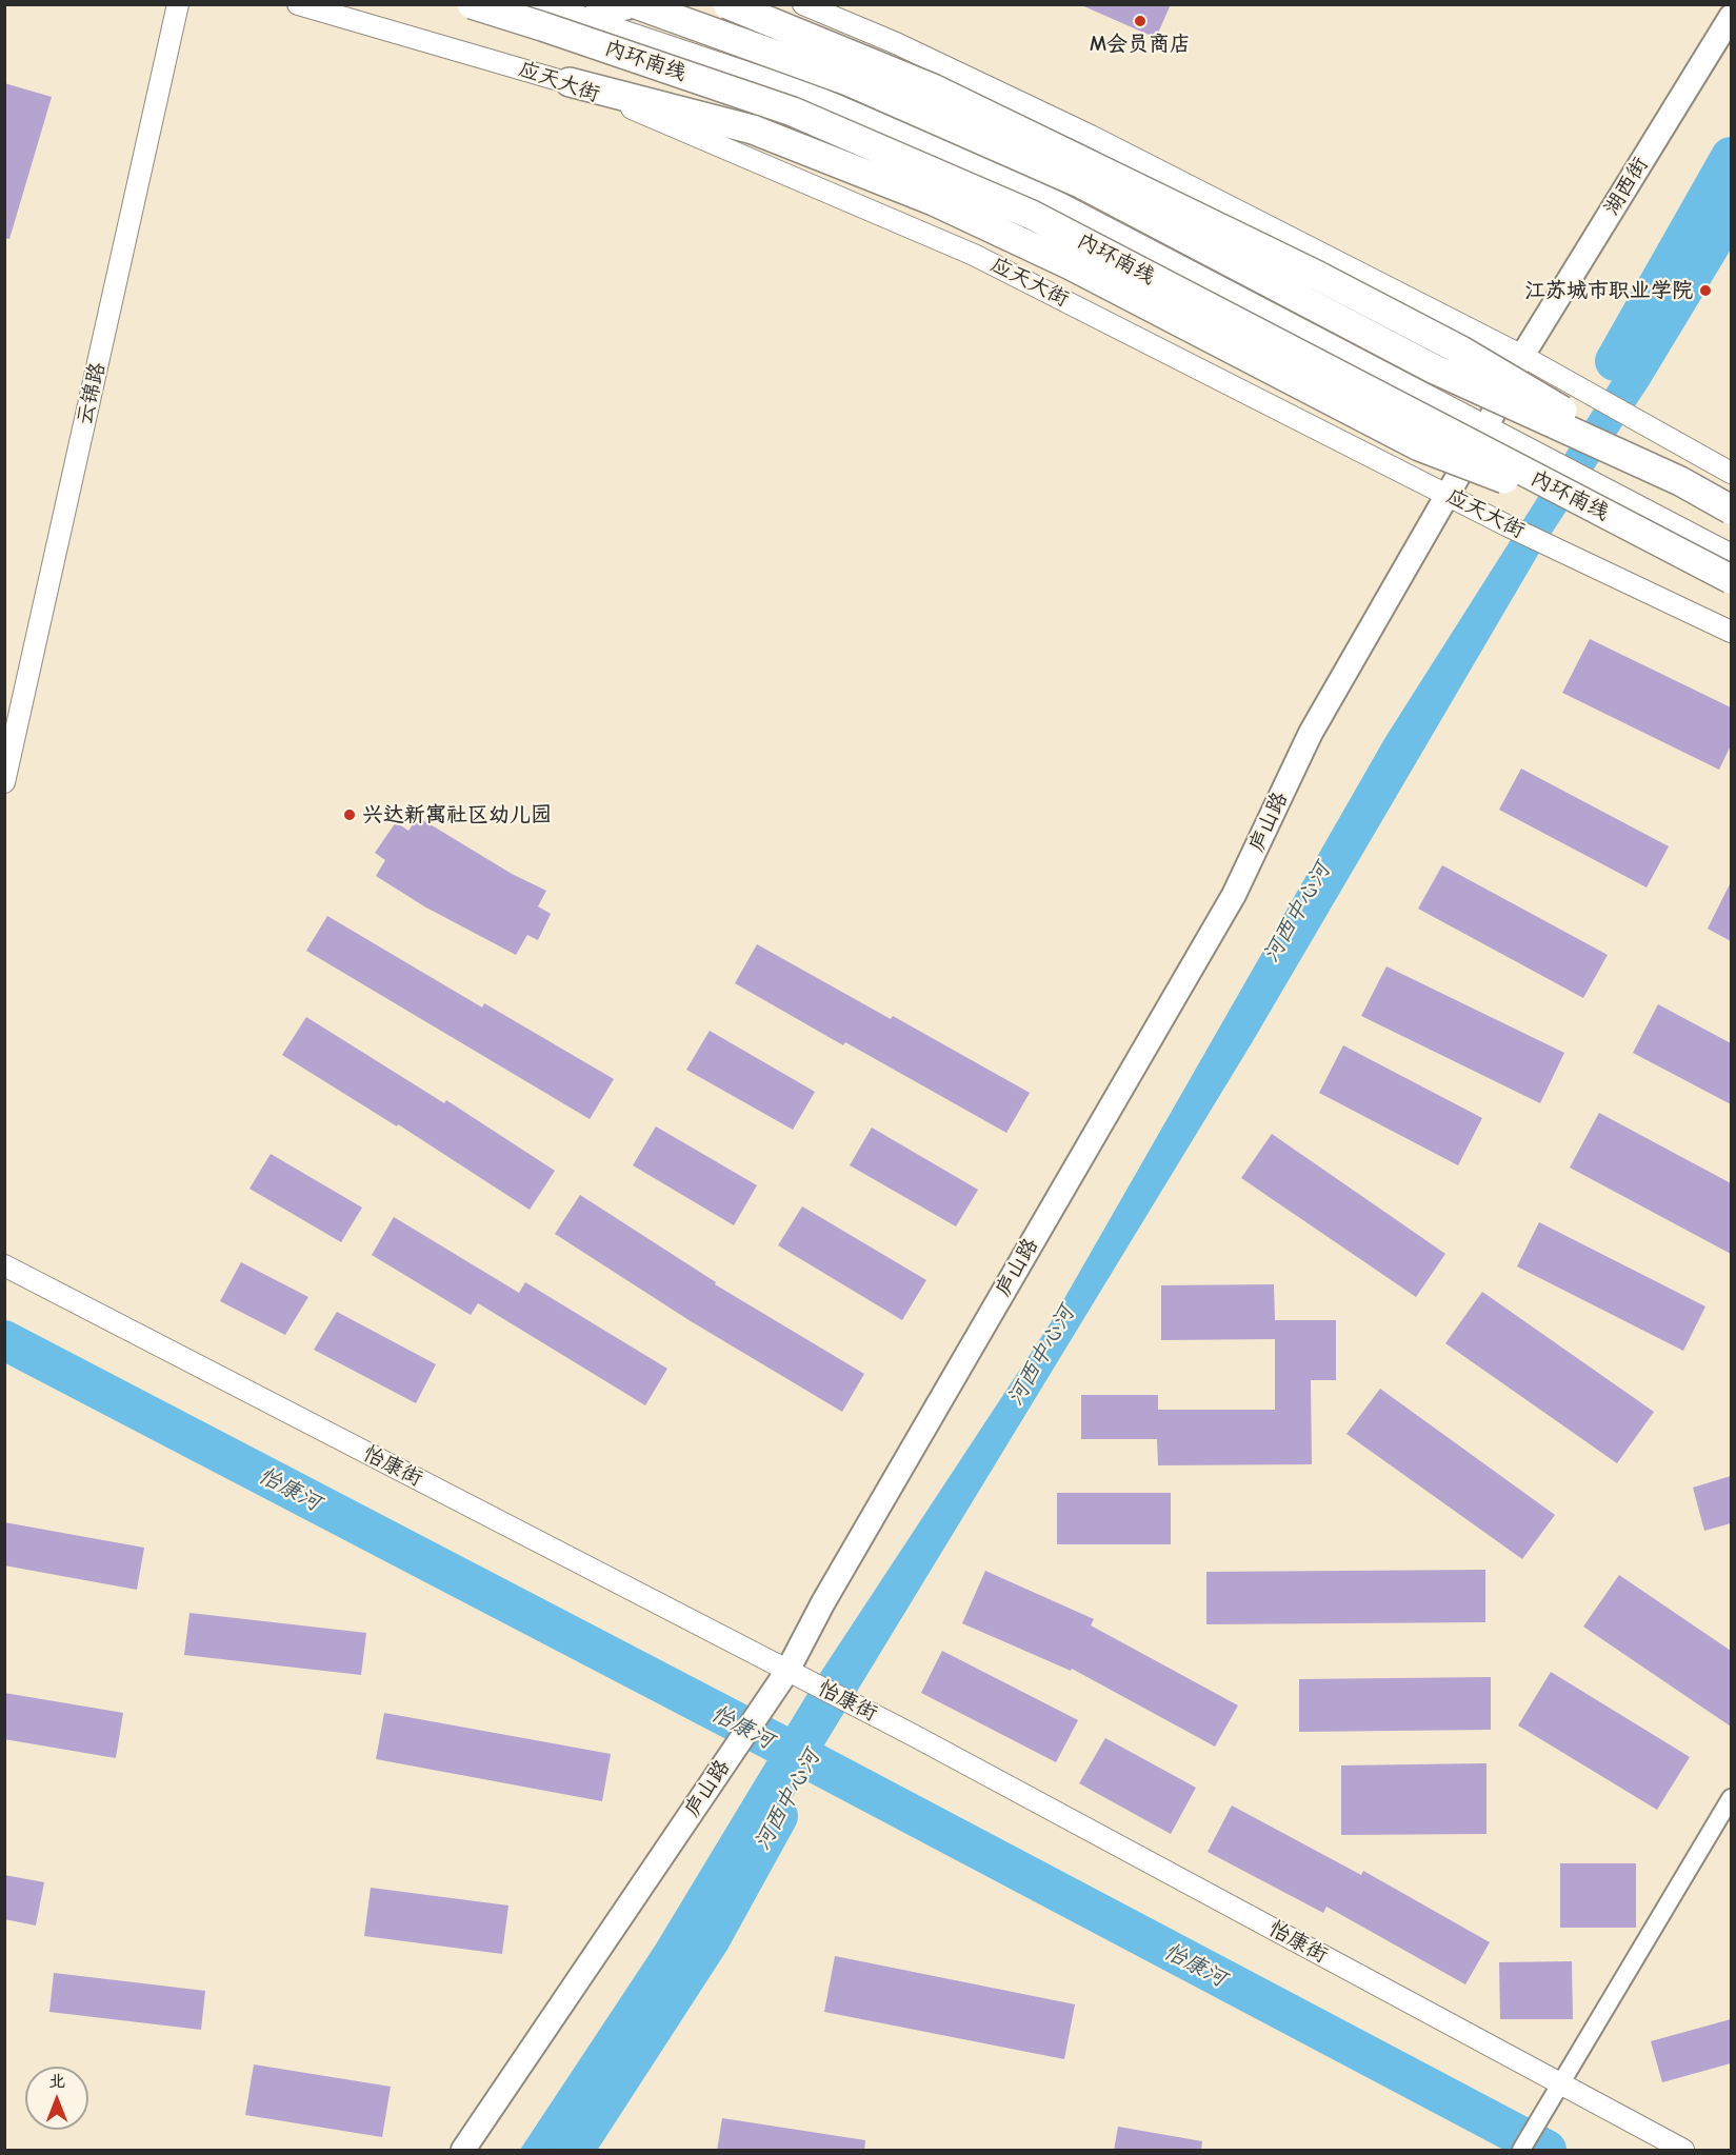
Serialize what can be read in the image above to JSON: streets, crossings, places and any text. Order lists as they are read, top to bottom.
{
  "streets": {
    "highway": ["内环南线"],
    "main road": ["湖西街", "庐山路"],
    "street": ["应天大街", "云锦路", "怡康街"]
  },
  "crossings": [
    ["应天大街", "庐山路"],
    ["湖西街", "庐山路"],
    ["庐山路", "怡康街"]
  ],
  "water": ["河西中心河", "怡康河"],
  "places": ["M会员商店", "江苏城市职业学院", "兴达新寓社区幼儿园"],
  "north": "top"
}
